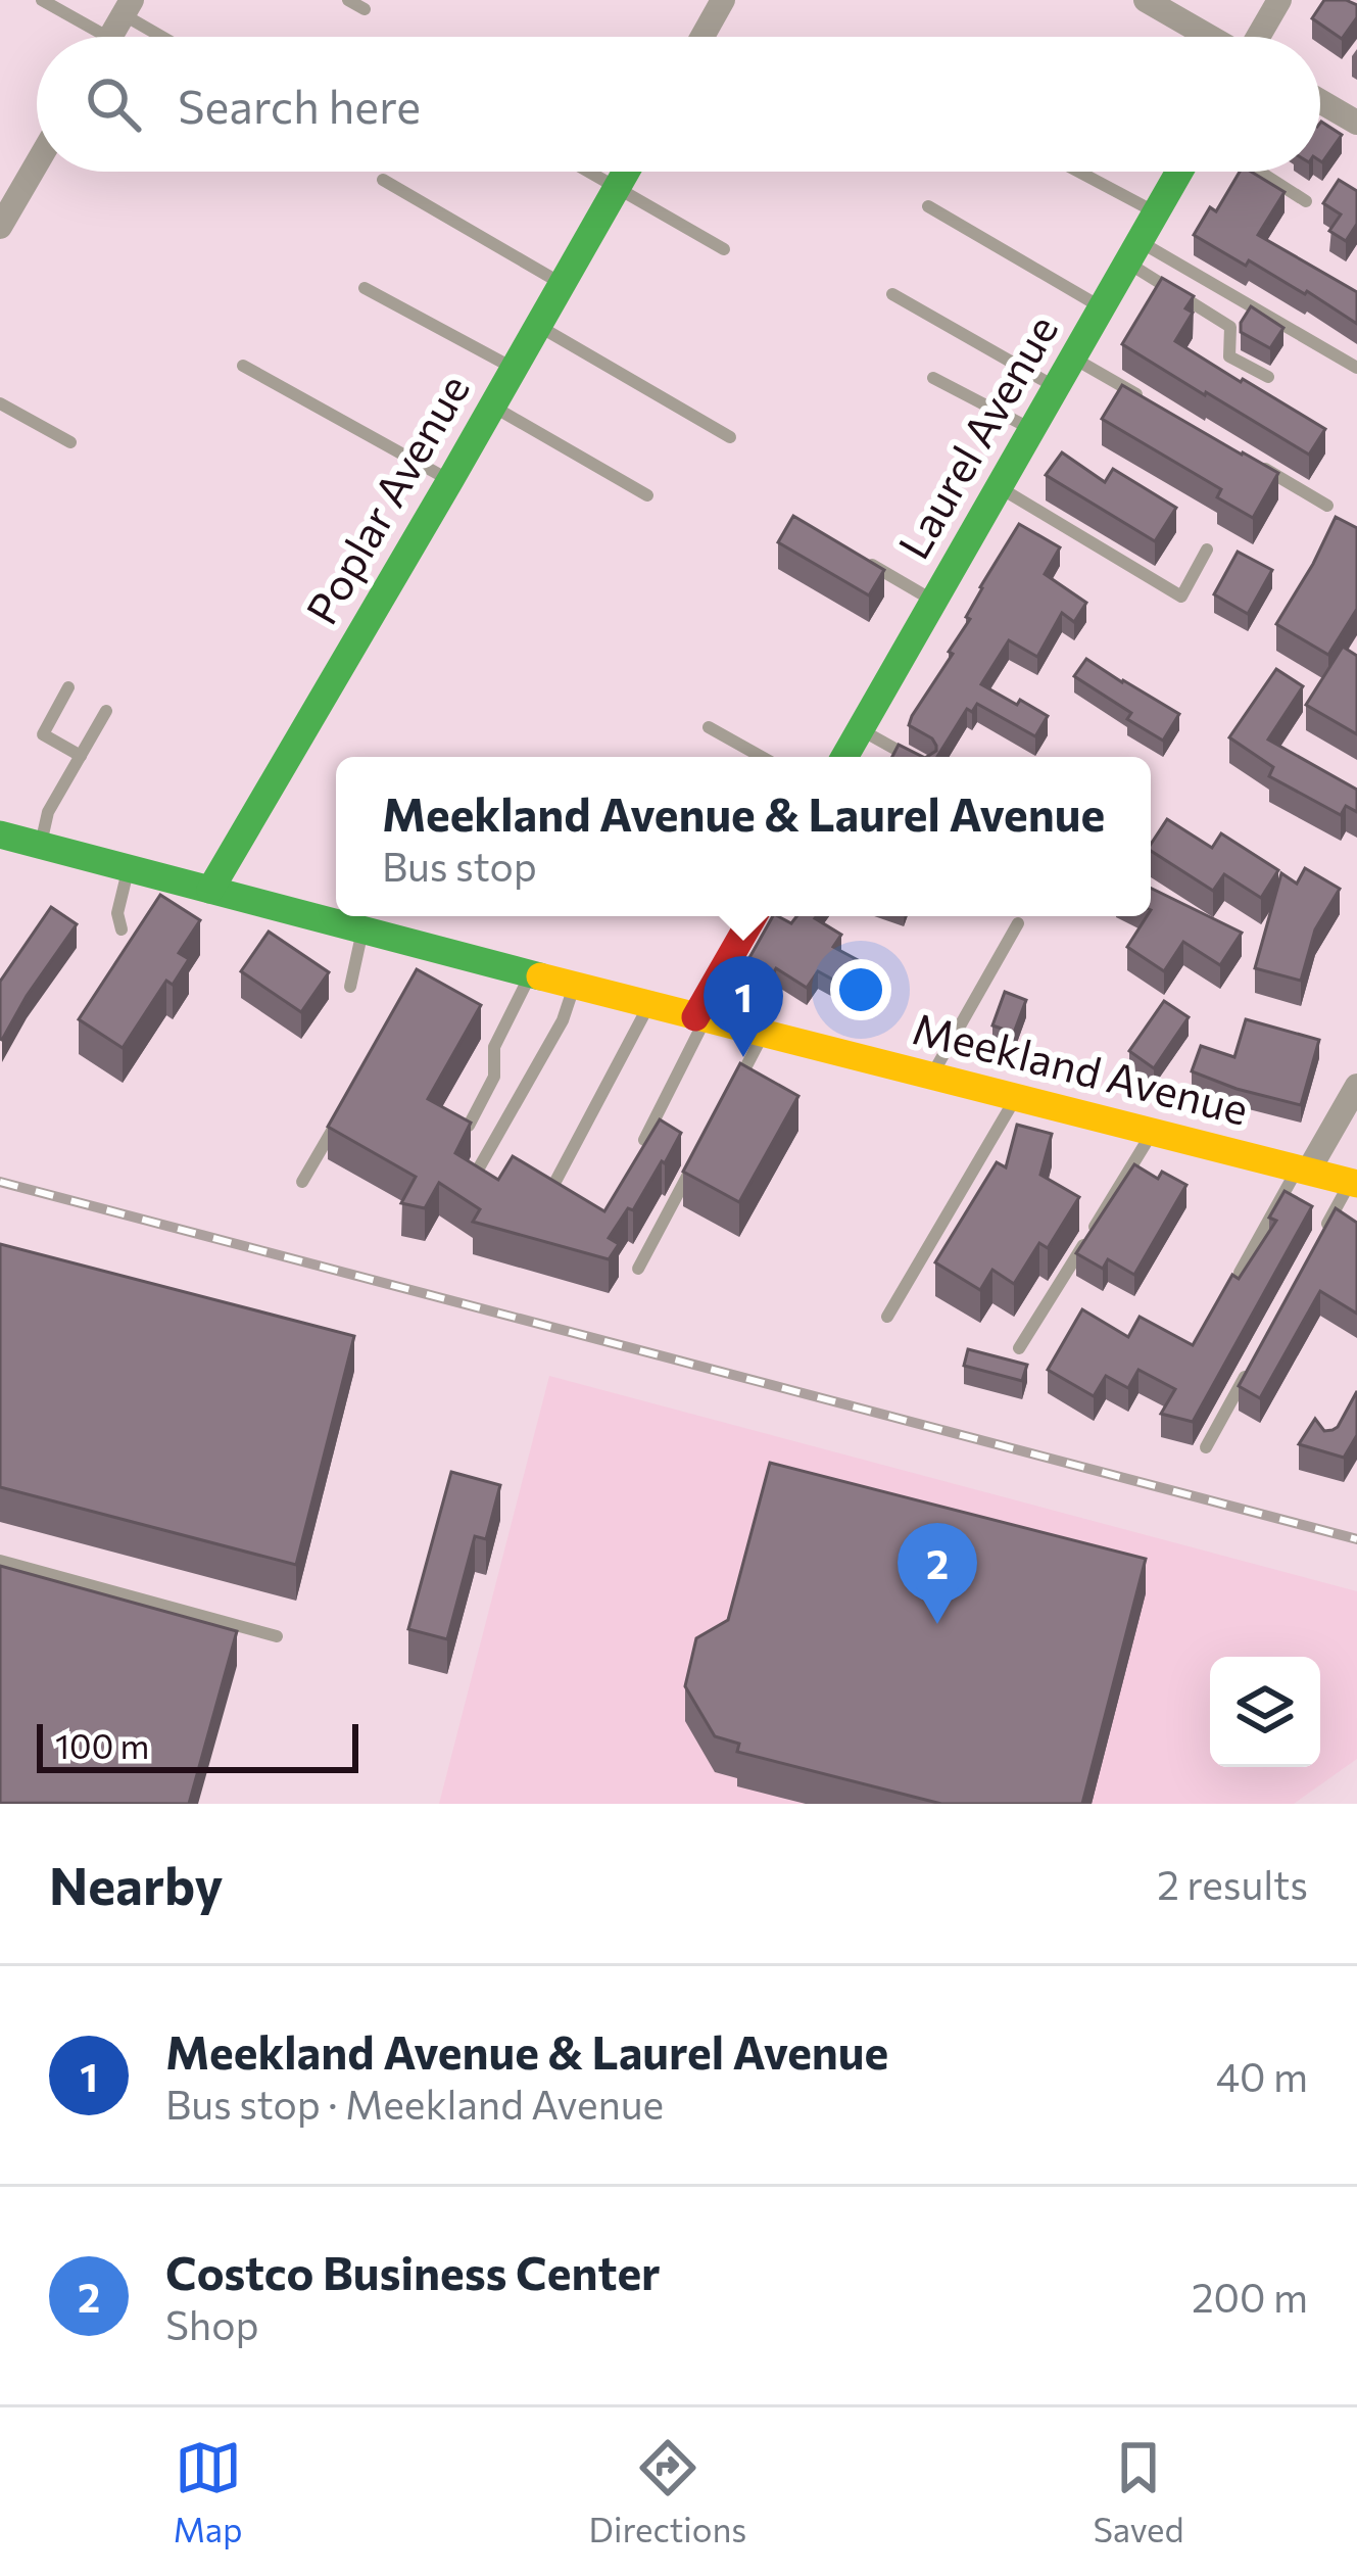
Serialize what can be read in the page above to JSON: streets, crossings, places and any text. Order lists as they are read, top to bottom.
{
  "streets": {
    "street": ["Laurel Avenue", "Poplar Avenue", "Meekland Avenue"]
  },
  "crossings": [
    ["Poplar Avenue", "Meekland Avenue"]
  ],
  "scale_bar": "100 m",
  "page": {
    "search": "Search here",
    "popup": ["Meekland Avenue & Laurel Avenue", "Bus stop"],
    "pins": ["1", "2"],
    "scale": "100 m",
    "heading": ["Nearby", "2 results"],
    "list": [
      {
        "mark": "1",
        "name": "Meekland Avenue & Laurel Avenue",
        "note": "Bus stop · Meekland Avenue",
        "value": "40 m"
      },
      {
        "mark": "2",
        "name": "Costco Business Center",
        "note": "Shop",
        "value": "200 m"
      }
    ],
    "nav": ["Map", "Directions", "Saved"]
  }
}
